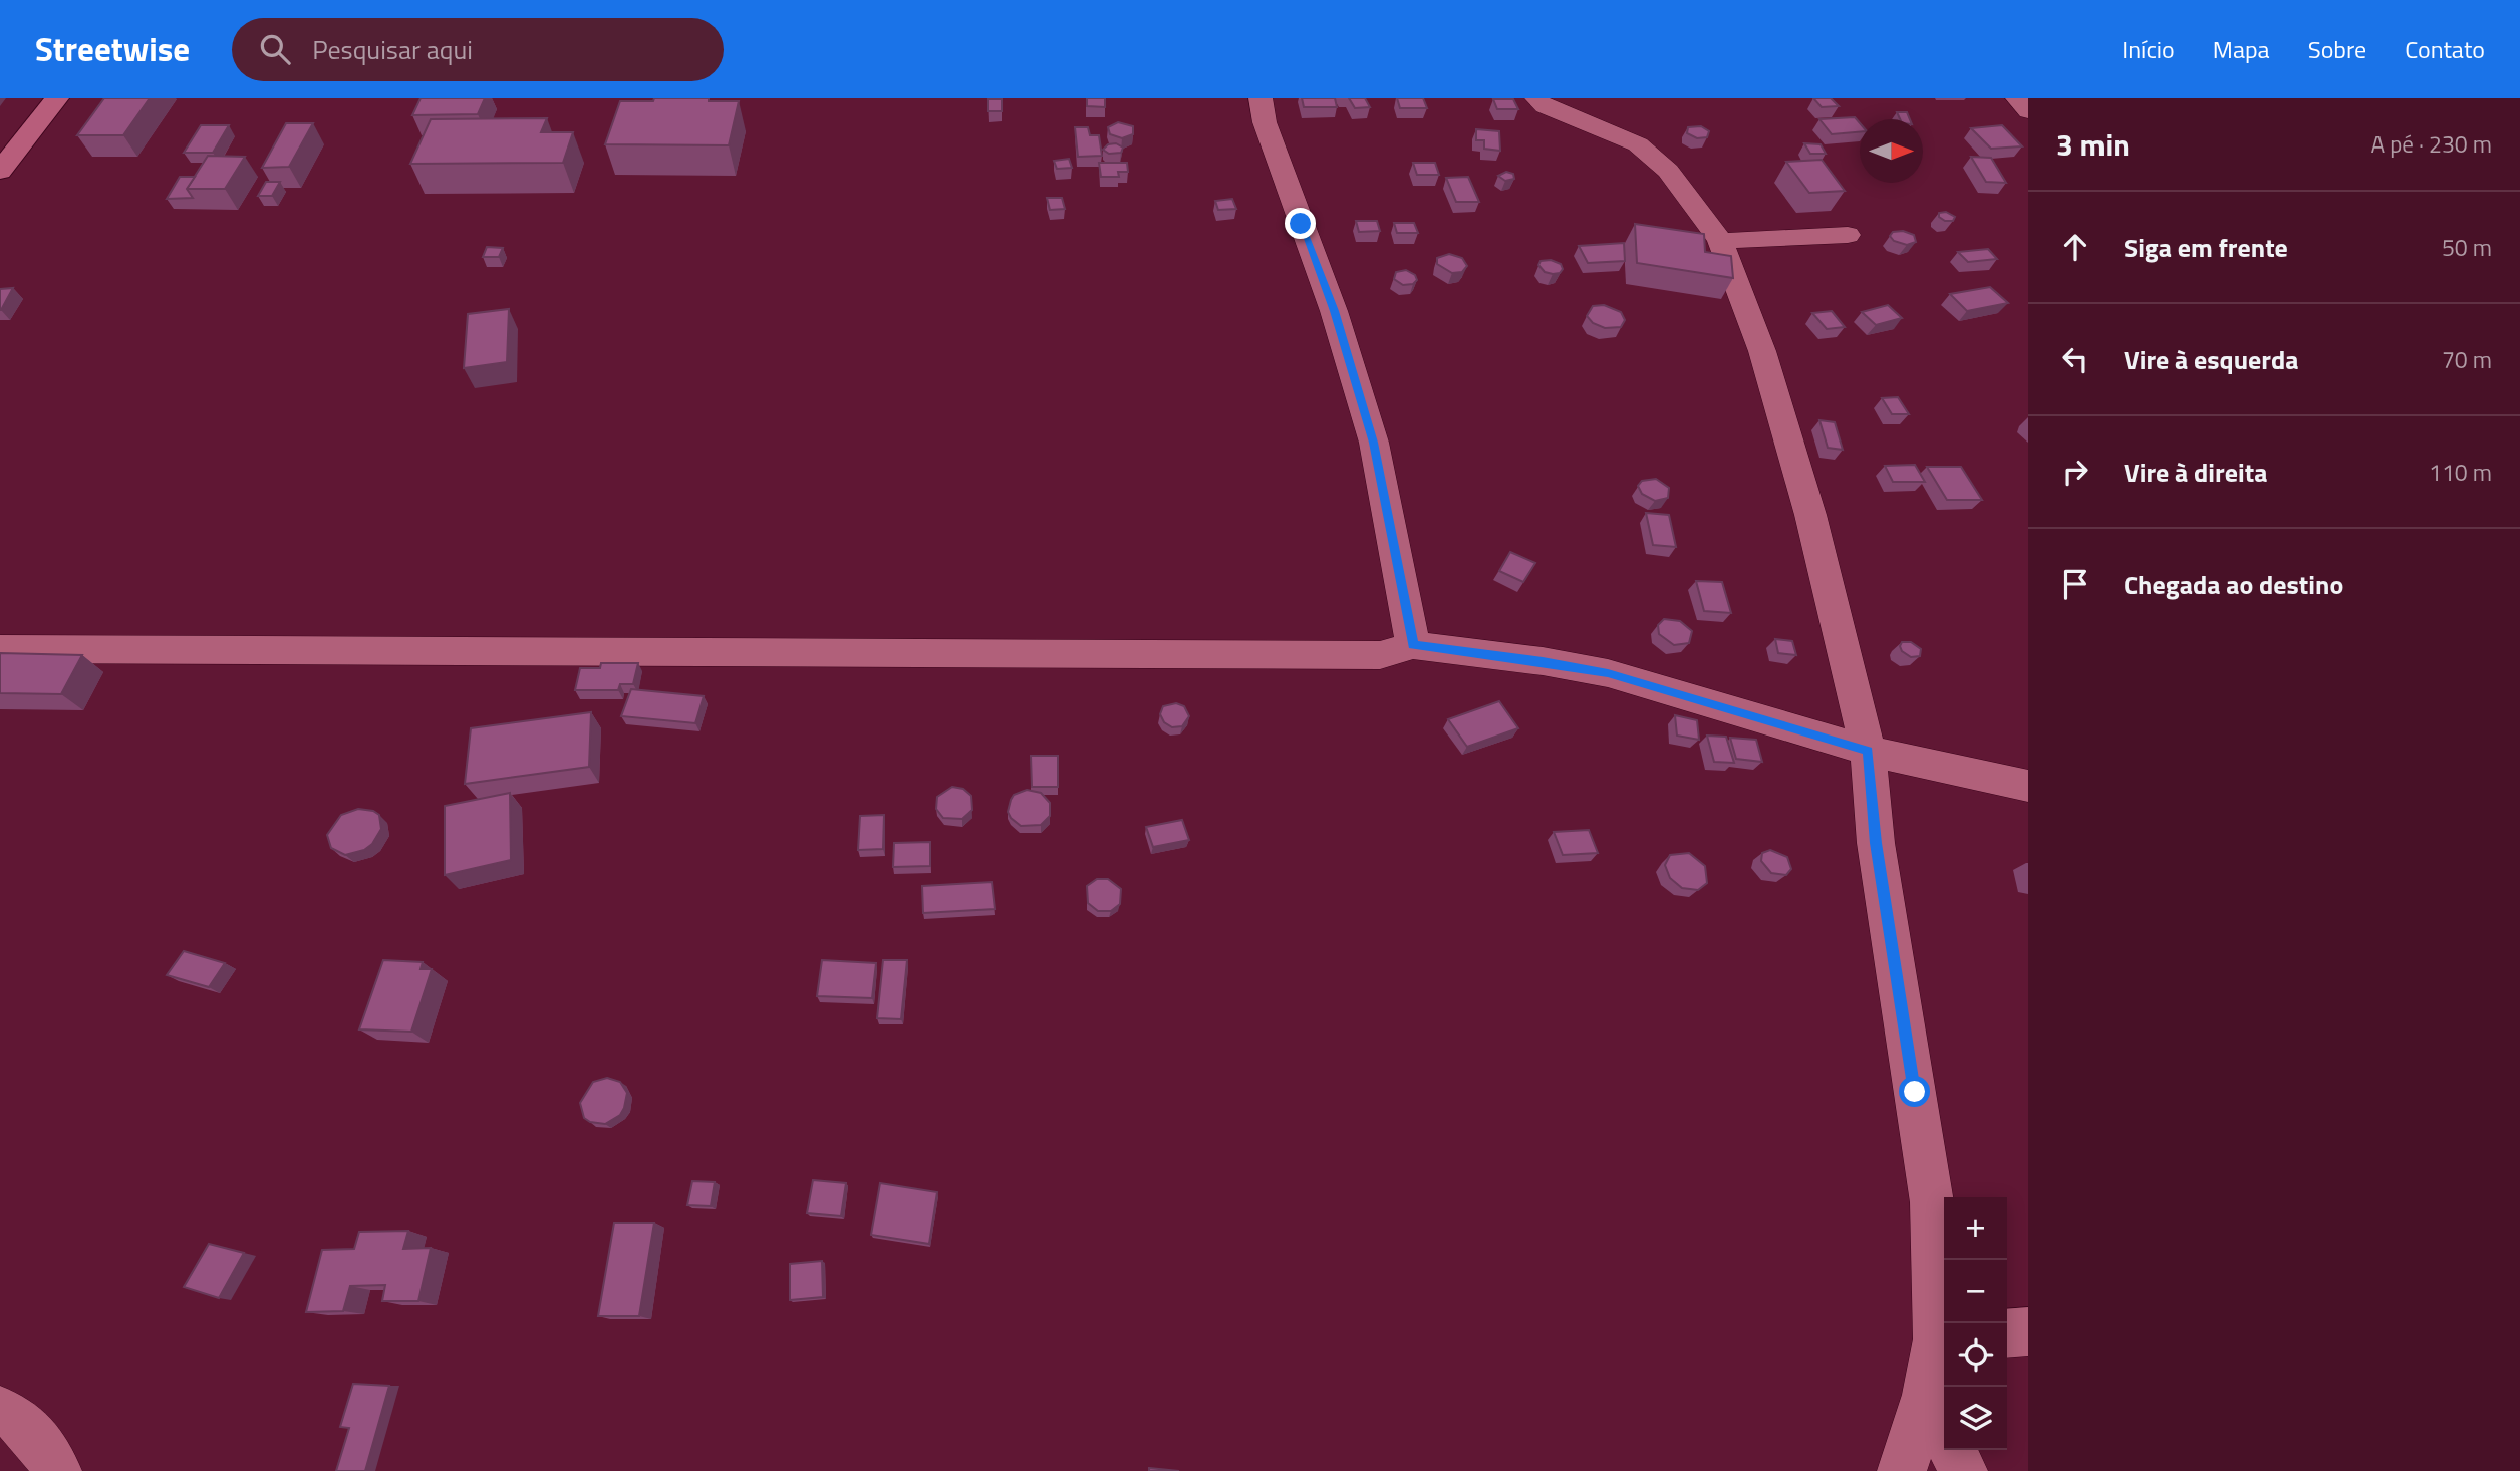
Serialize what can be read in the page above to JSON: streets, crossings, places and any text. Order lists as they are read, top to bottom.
{
  "north": "right",
  "page": {
    "header": "Streetwise",
    "search": "Pesquisar aqui",
    "nav": [
      "Início",
      "Mapa",
      "Sobre",
      "Contato"
    ],
    "heading": ["3 min", "A pé · 230 m"],
    "list": [
      ["Siga em frente", "50 m"],
      ["Vire à esquerda", "70 m"],
      ["Vire à direita", "110 m"],
      "Chegada ao destino"
    ],
    "map_buttons": ["+", "−"]
  }
}
